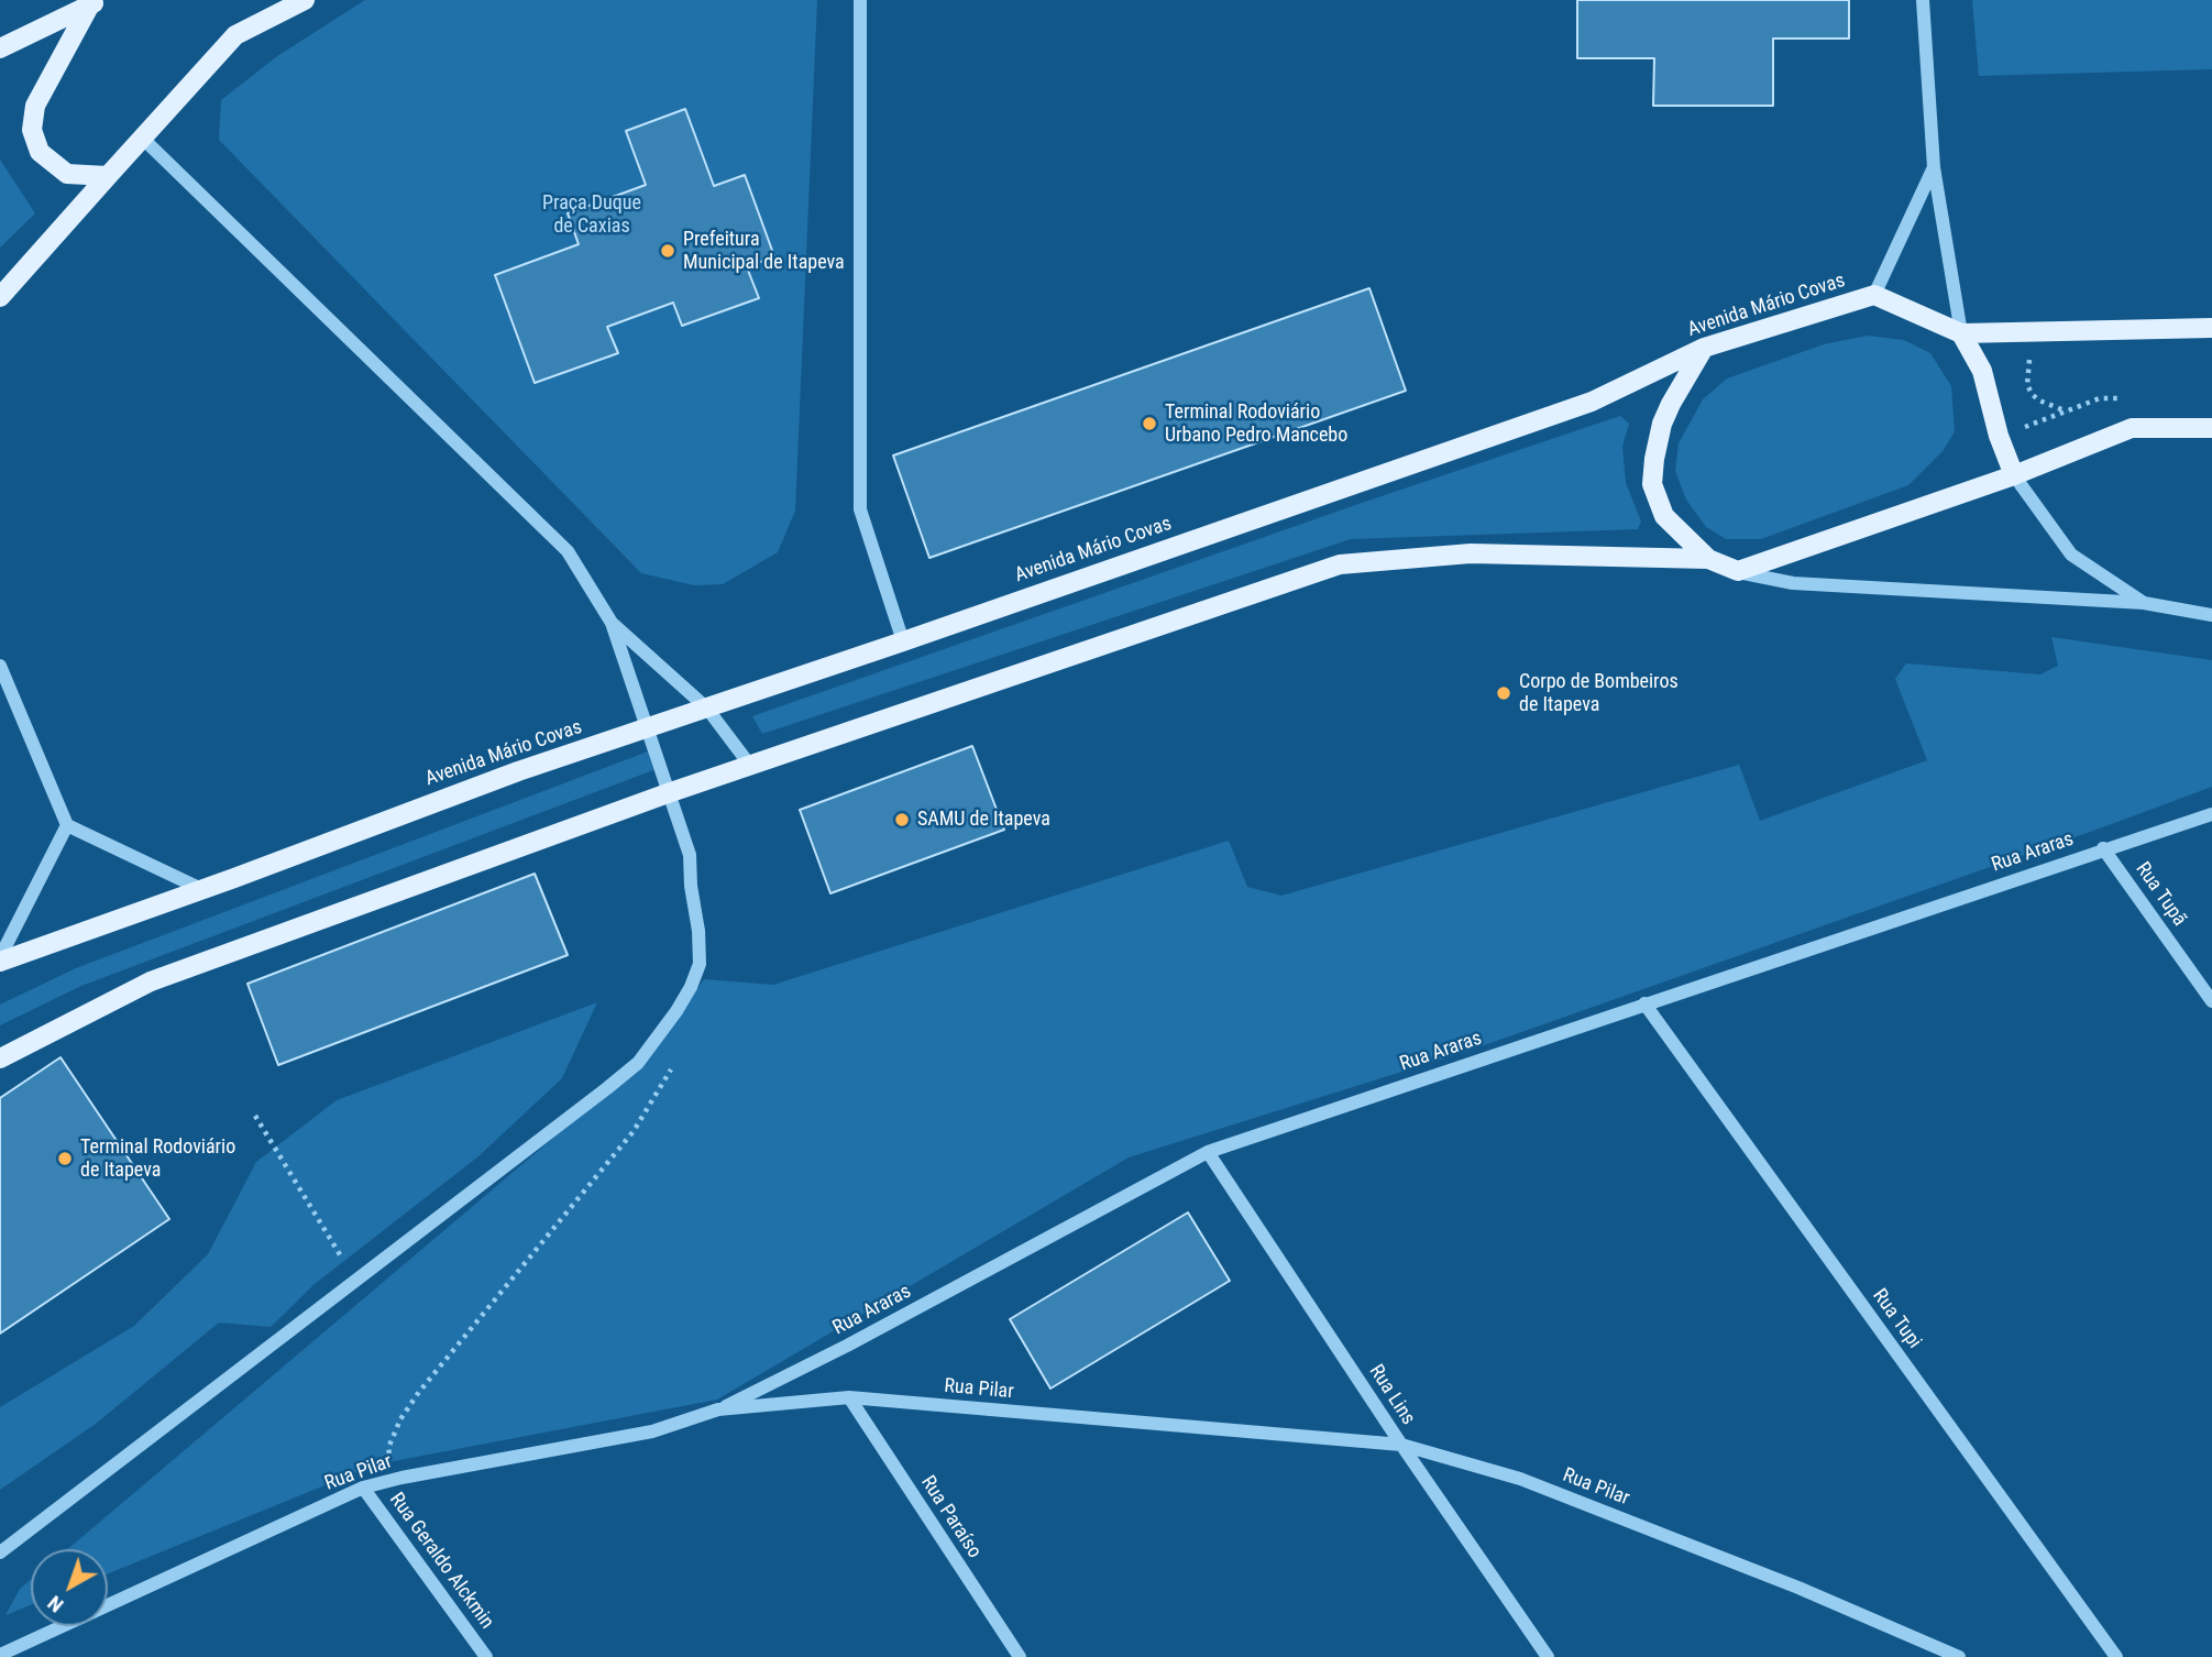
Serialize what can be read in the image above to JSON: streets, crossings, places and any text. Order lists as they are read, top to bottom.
{
  "streets": {
    "main road": ["Avenida Mário Covas"],
    "street": [
      "Rua Araras",
      "Rua Tupã",
      "Rua Tupi",
      "Rua Pilar",
      "Rua Lins",
      "Rua Paraíso",
      "Rua Geraldo Alckmin"
    ]
  },
  "crossings": [
    ["Rua Araras", "Rua Tupã"],
    ["Rua Araras", "Rua Tupi"],
    ["Rua Araras", "Rua Pilar"],
    ["Rua Araras", "Rua Lins"],
    ["Rua Pilar", "Rua Lins"],
    ["Rua Pilar", "Rua Paraíso"],
    ["Rua Pilar", "Rua Geraldo Alckmin"]
  ],
  "parks": ["Praça Duque de Caxias"],
  "places": [
    "Prefeitura Municipal de Itapeva",
    "Terminal Rodoviário Urbano Pedro Mancebo",
    "Corpo de Bombeiros de Itapeva",
    "SAMU de Itapeva",
    "Terminal Rodoviário de Itapeva"
  ],
  "north": "bottom left"
}
